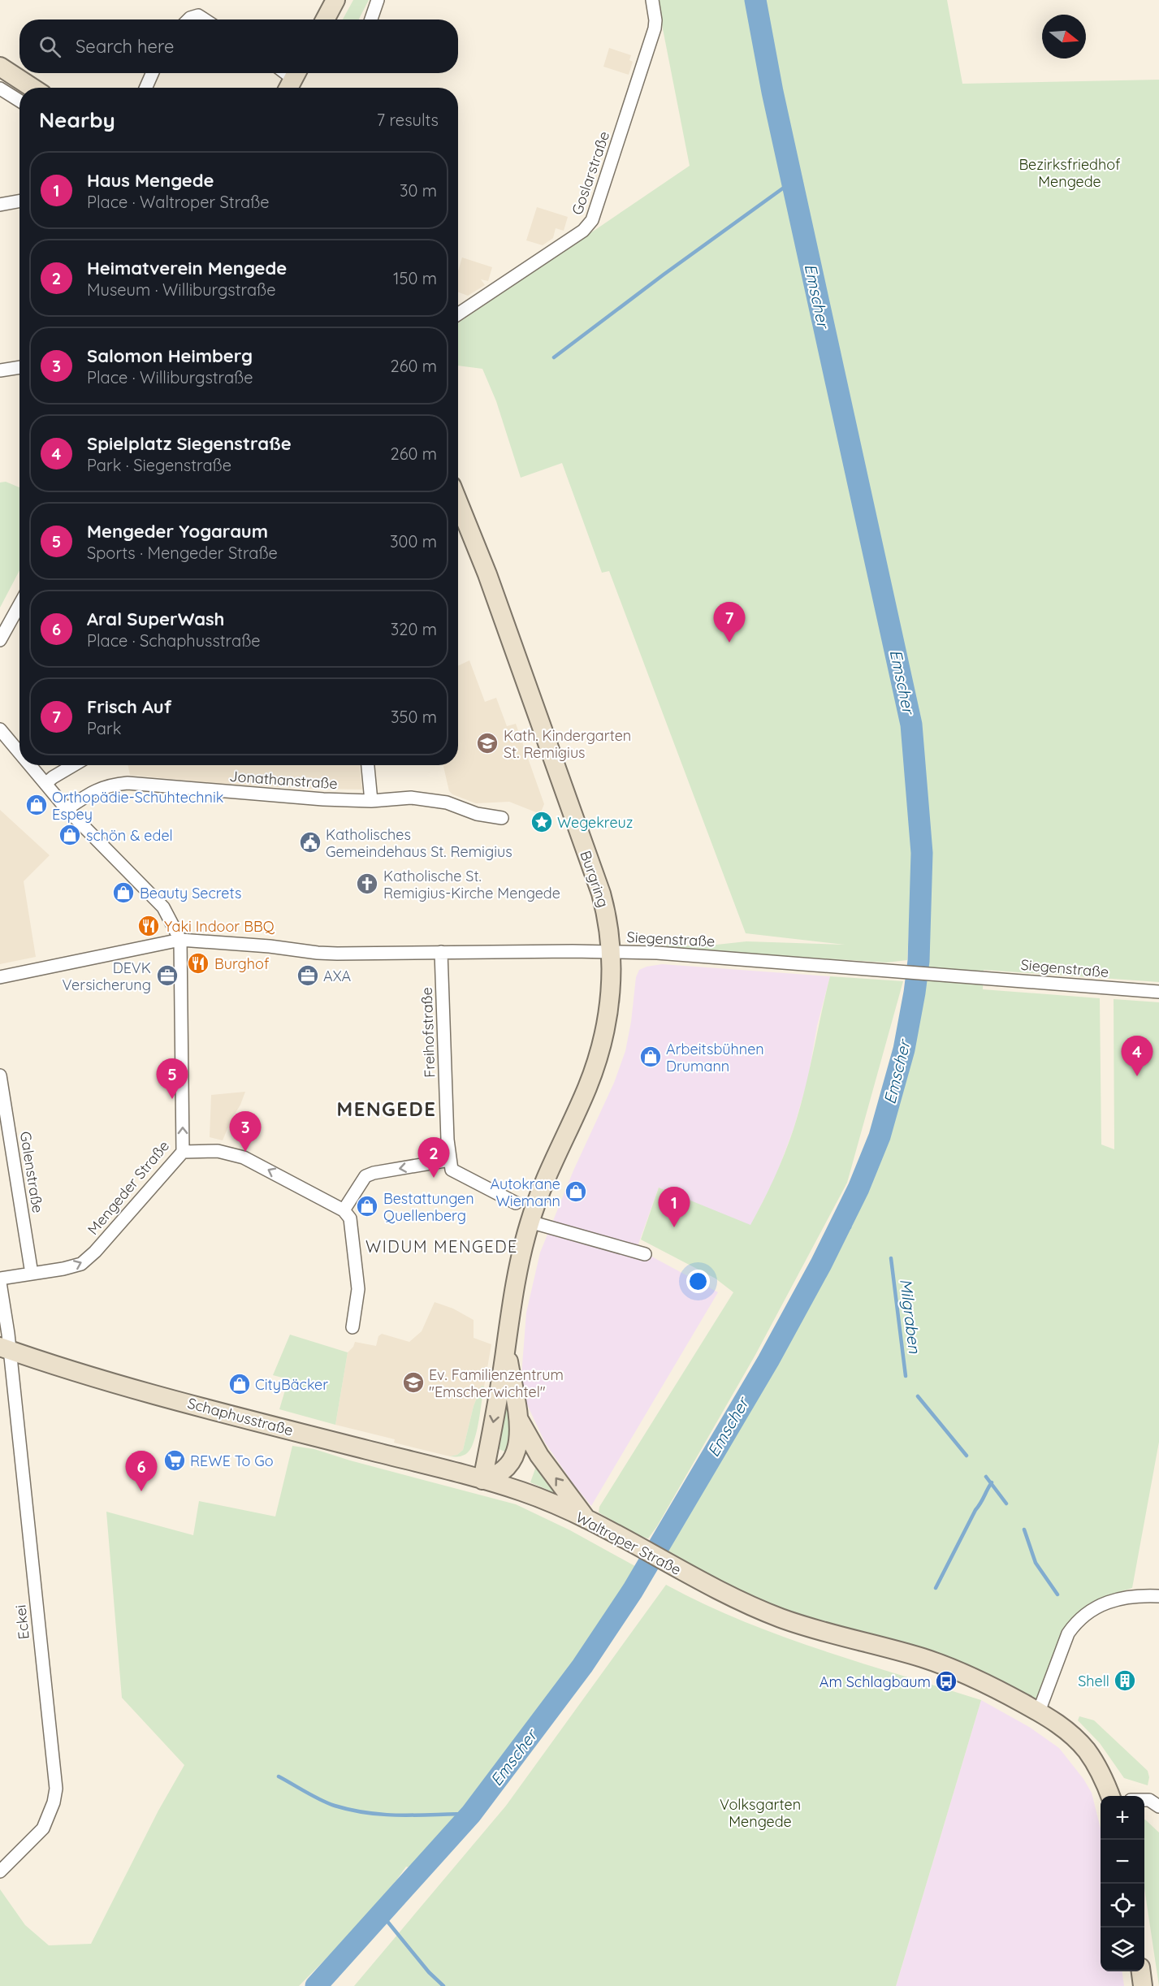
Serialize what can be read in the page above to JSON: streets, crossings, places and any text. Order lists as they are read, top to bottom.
{
  "streets": {
    "main road": ["Burgring", "Schaphusstraße", "Waltroper Straße"],
    "street": [
      "Goslarstraße",
      "Jonathanstraße",
      "Siegenstraße",
      "Freihofstraße",
      "Galenstraße",
      "Mengeder Straße",
      "Eckei"
    ]
  },
  "crossings": [
    ["Jonathanstraße", "Mengeder Straße"],
    ["Burgring", "Siegenstraße"],
    ["Siegenstraße", "Freihofstraße"],
    ["Siegenstraße", "Mengeder Straße"],
    ["Galenstraße", "Mengeder Straße"],
    ["Schaphusstraße", "Waltroper Straße"],
    ["Schaphusstraße", "Eckei"]
  ],
  "one_way": ["Mengeder Straße"],
  "districts": ["MENGEDE", "WIDUM MENGEDE"],
  "water": ["Emscher", "Milgraben"],
  "parks": ["Bezirksfriedhof Mengede", "Volksgarten Mengede"],
  "places": {
    "school or university": ["Kath. Kindergarten St. Remigius", "Ev. Familienzentrum \"Emscherwichtel\""],
    "shop": [
      "Orthopädie-Schuhtechnik Espey",
      "schön & edel",
      "Beauty Secrets",
      "Arbeitsbühnen Drumann",
      "Autokrane Wiemann",
      "Bestattungen Quellenberg",
      "CityBäcker"
    ],
    "place": ["Wegekreuz"],
    "public building": ["Katholisches Gemeindehaus St. Remigius"],
    "church": ["Katholische St. Remigius-Kirche Mengede"],
    "restaurant": ["Yaki Indoor BBQ", "Burghof"],
    "office": ["DEVK Versicherung", "AXA"],
    "supermarket": ["REWE To Go"],
    "building": ["Shell"],
    "bus stop": ["Am Schlagbaum"]
  },
  "north": "right",
  "page": {
    "search": "Search here",
    "heading": ["Nearby", "7 results"],
    "list": [
      {
        "mark": "1",
        "name": "Haus Mengede",
        "note": "Place · Waltroper Straße",
        "value": "30 m"
      },
      {
        "mark": "2",
        "name": "Heimatverein Mengede",
        "note": "Museum · Williburgstraße",
        "value": "150 m"
      },
      {
        "mark": "3",
        "name": "Salomon Heimberg",
        "note": "Place · Williburgstraße",
        "value": "260 m"
      },
      {
        "mark": "4",
        "name": "Spielplatz Siegenstraße",
        "note": "Park · Siegenstraße",
        "value": "260 m"
      },
      {
        "mark": "5",
        "name": "Mengeder Yogaraum",
        "note": "Sports · Mengeder Straße",
        "value": "300 m"
      },
      {
        "mark": "6",
        "name": "Aral SuperWash",
        "note": "Place · Schaphusstraße",
        "value": "320 m"
      },
      {
        "mark": "7",
        "name": "Frisch Auf",
        "note": "Park",
        "value": "350 m"
      }
    ],
    "pins": [
      "7",
      "4",
      "5",
      "3",
      "2",
      "1",
      "6"
    ],
    "map_buttons": ["+", "−"]
  }
}
